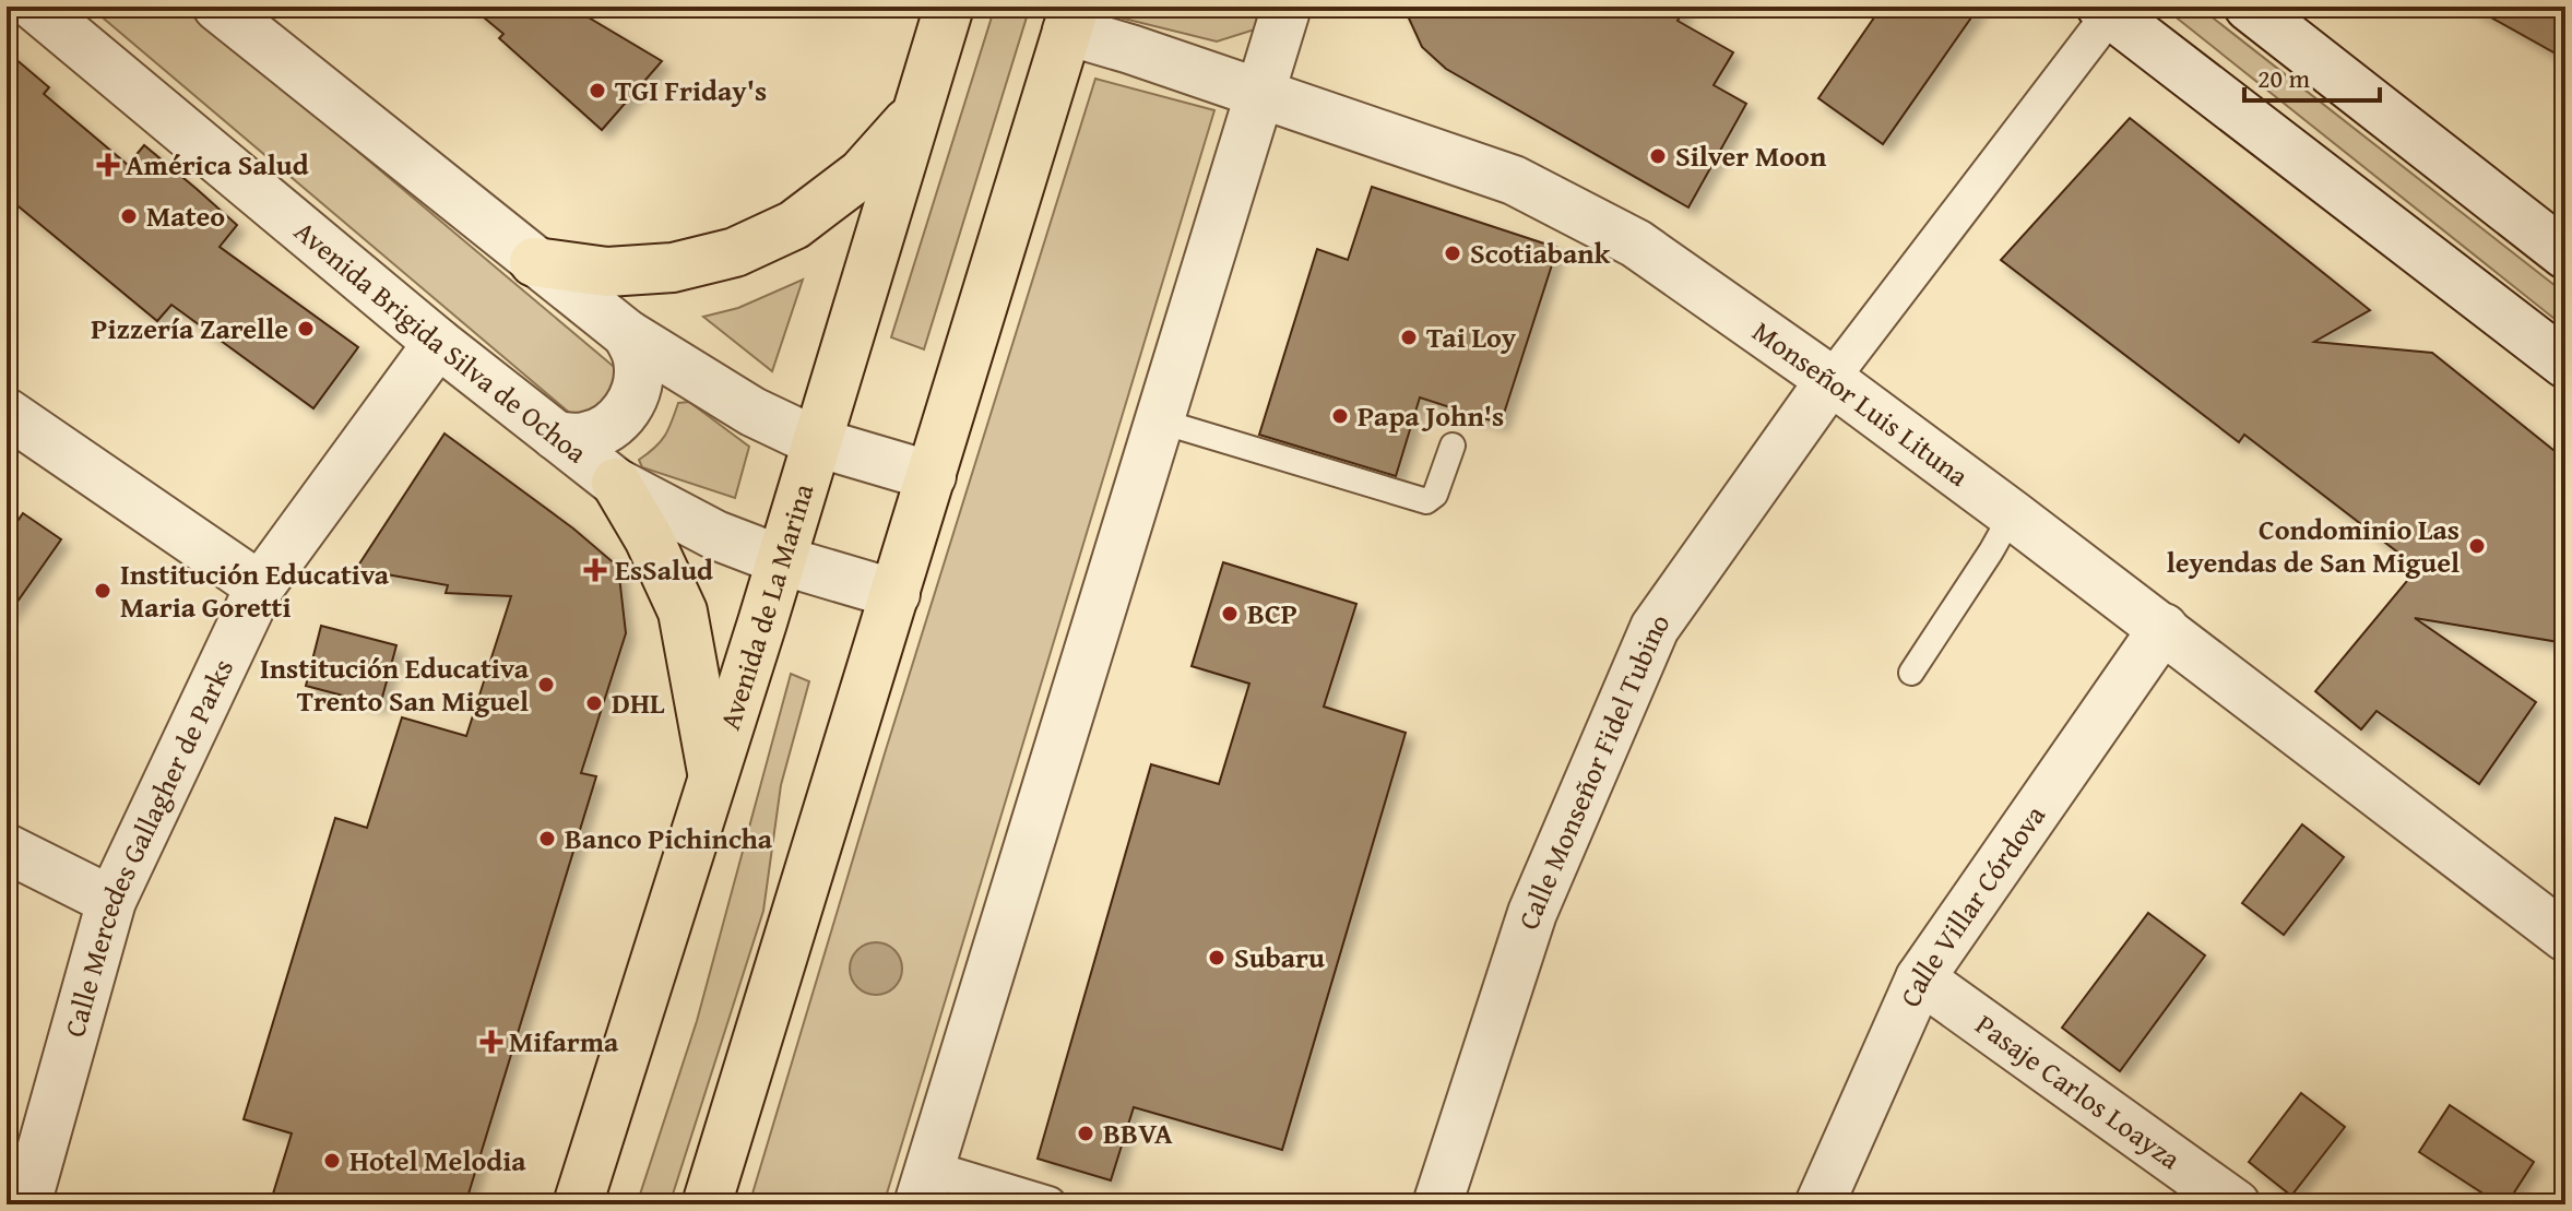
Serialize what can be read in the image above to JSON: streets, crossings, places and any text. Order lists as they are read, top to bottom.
{
  "streets": {
    "main road": ["Avenida de La Marina"],
    "street": [
      "Avenida Brigida Silva de Ochoa",
      "Monseñor Luis Lituna",
      "Calle Monseñor Fidel Tubino",
      "Calle Mercedes Gallagher de Parks",
      "Calle Villar Córdova",
      "Pasaje Carlos Loayza"
    ]
  },
  "crossings": [
    ["Avenida Brigida Silva de Ochoa", "Avenida de La Marina"],
    ["Avenida Brigida Silva de Ochoa", "Calle Mercedes Gallagher de Parks"],
    ["Monseñor Luis Lituna", "Calle Monseñor Fidel Tubino"],
    ["Monseñor Luis Lituna", "Calle Villar Córdova"],
    ["Calle Villar Córdova", "Pasaje Carlos Loayza"]
  ],
  "places": {
    "other": [
      "TGI Friday's",
      "Silver Moon",
      "Mateo",
      "Scotiabank",
      "Pizzería Zarelle",
      "Tai Loy",
      "Papa John's",
      "Condominio Las leyendas de San Miguel",
      "Institución Educativa Maria Goretti",
      "BCP",
      "Institución Educativa Trento San Miguel",
      "DHL",
      "Banco Pichincha",
      "Subaru",
      "BBVA",
      "Hotel Melodia"
    ],
    "health": ["América Salud", "EsSalud", "Mifarma"]
  },
  "scale_bar": "20 m"
}
